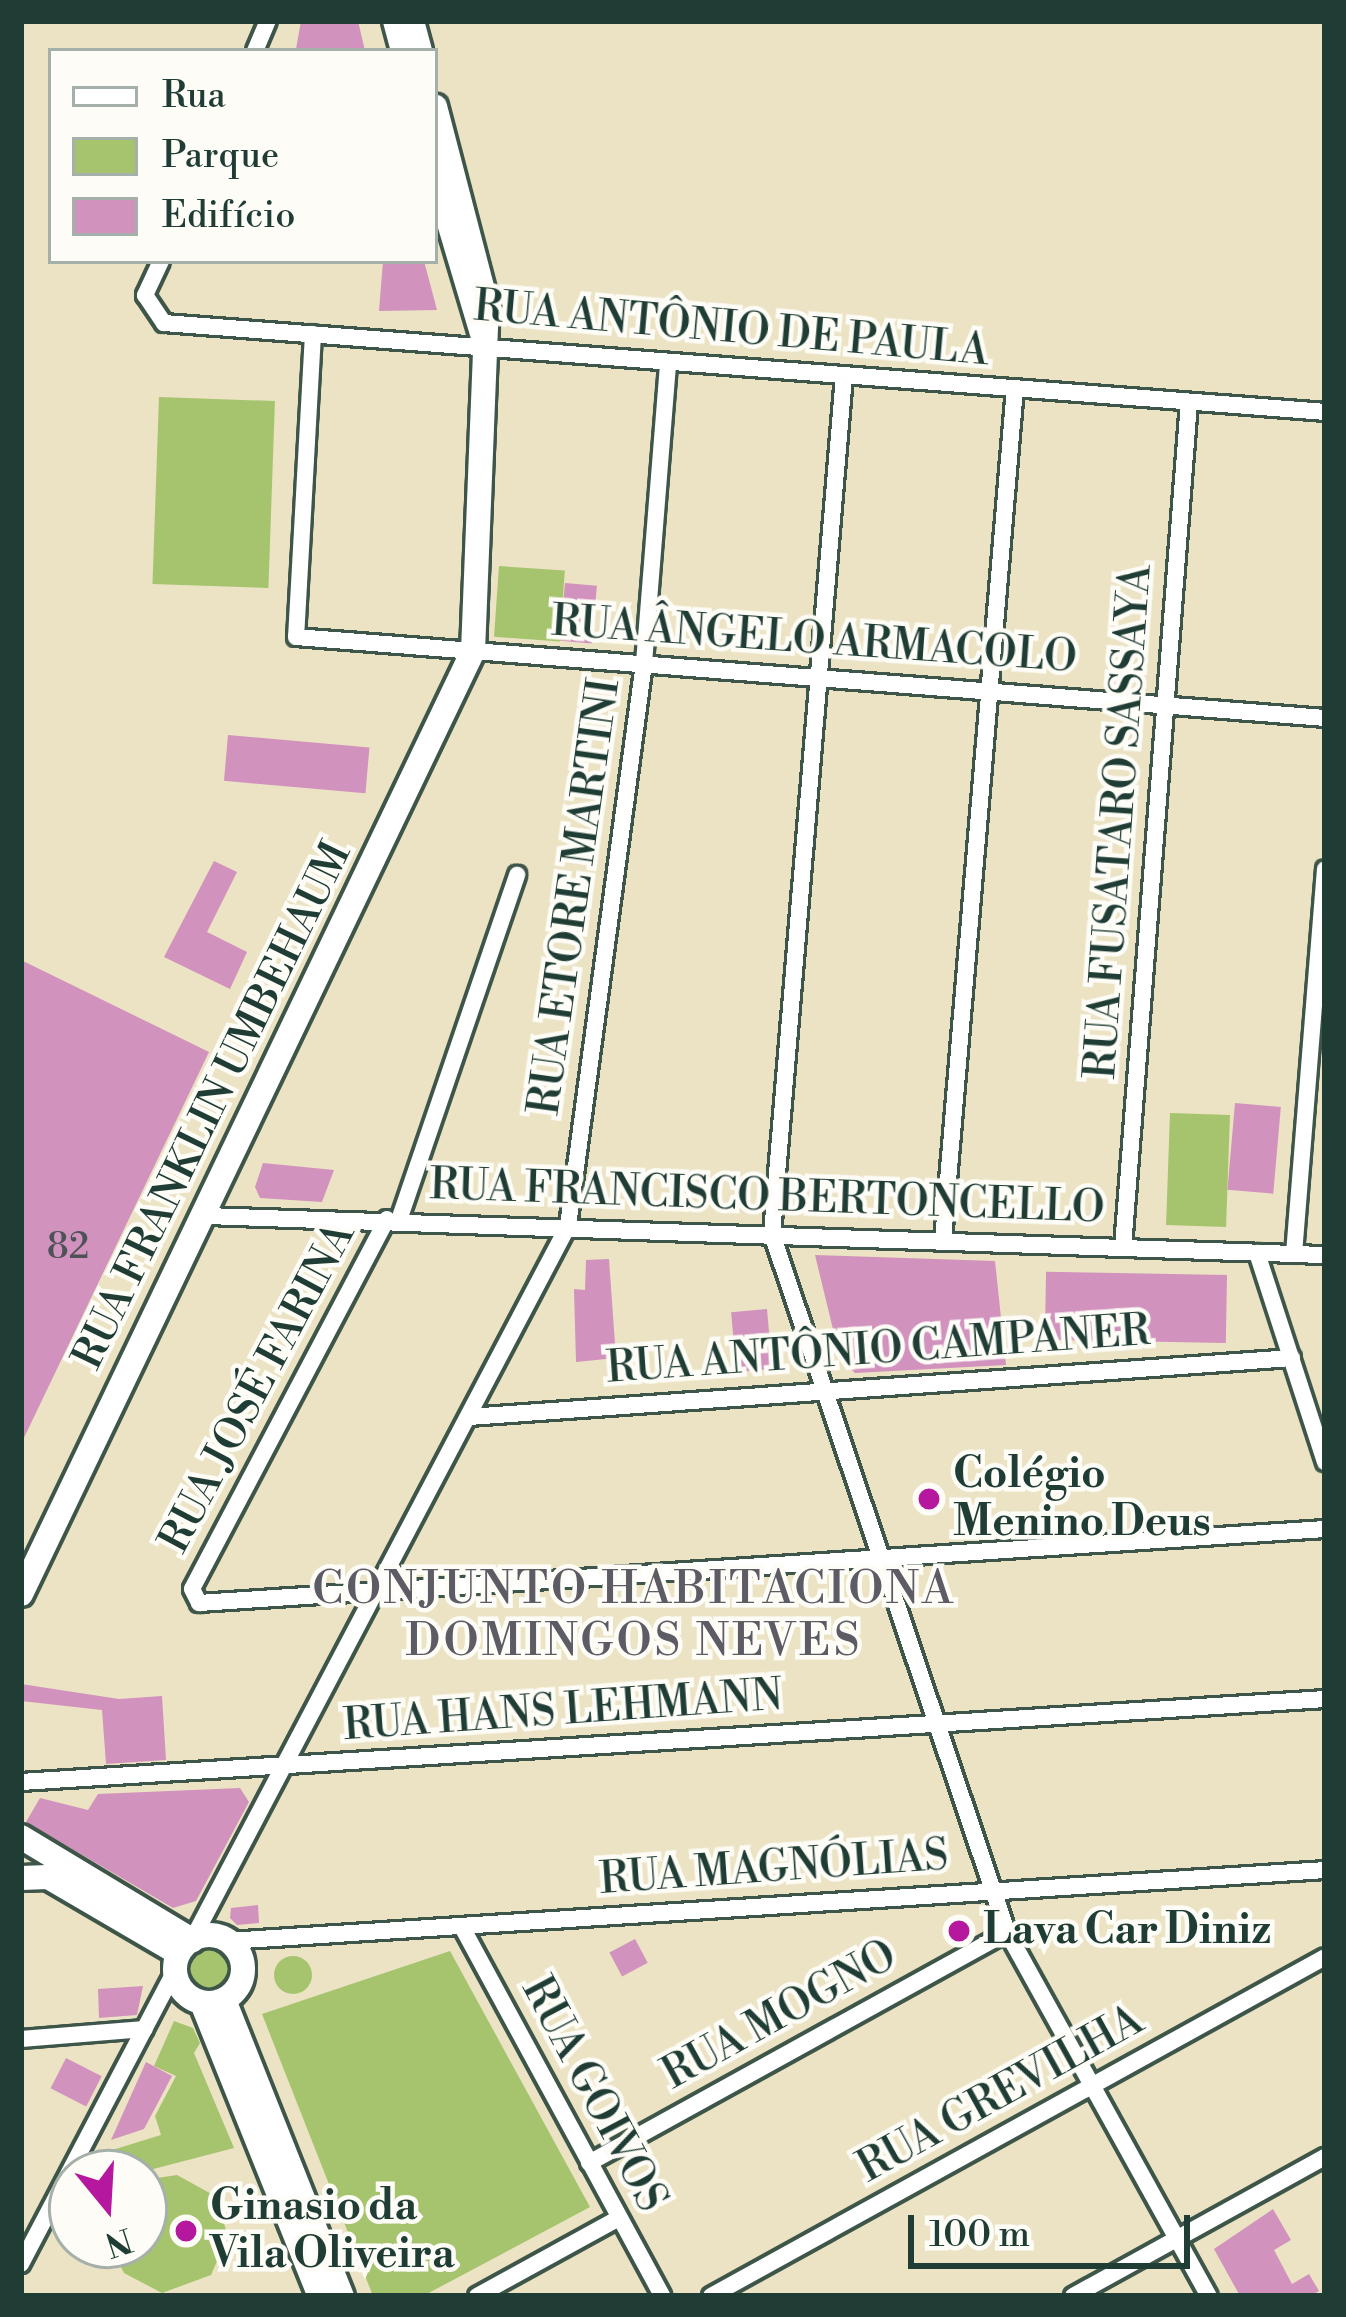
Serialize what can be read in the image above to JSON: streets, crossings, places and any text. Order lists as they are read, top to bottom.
{
  "streets": {
    "street": [
      "RUA ANTÔNIO DE PAULA",
      "RUA ÂNGELO ARMACOLO",
      "RUA FUSATARO SASSAYA",
      "RUA ETORE MARTINI",
      "RUA FRANKLIN UMBEHAUM",
      "RUA FRANCISCO BERTONCELLO",
      "RUA ANTÔNIO CAMPANER",
      "RUA JOSÉ FARINA",
      "RUA HANS LEHMANN",
      "RUA MAGNÓLIAS",
      "RUA MOGNO",
      "RUA GOIVOS",
      "RUA GREVILHA"
    ]
  },
  "crossings": [
    ["RUA ANTÔNIO DE PAULA", "RUA ÂNGELO ARMACOLO"],
    ["RUA ANTÔNIO DE PAULA", "RUA FUSATARO SASSAYA"],
    ["RUA ANTÔNIO DE PAULA", "RUA ETORE MARTINI"],
    ["RUA ÂNGELO ARMACOLO", "RUA FUSATARO SASSAYA"],
    ["RUA ÂNGELO ARMACOLO", "RUA ETORE MARTINI"],
    ["RUA ÂNGELO ARMACOLO", "RUA FRANKLIN UMBEHAUM"],
    ["RUA FUSATARO SASSAYA", "RUA FRANCISCO BERTONCELLO"],
    ["RUA ETORE MARTINI", "RUA FRANCISCO BERTONCELLO"],
    ["RUA ETORE MARTINI", "RUA ANTÔNIO CAMPANER"],
    ["RUA ETORE MARTINI", "RUA JOSÉ FARINA"],
    ["RUA ETORE MARTINI", "RUA HANS LEHMANN"],
    ["RUA FRANKLIN UMBEHAUM", "RUA FRANCISCO BERTONCELLO"],
    ["RUA FRANCISCO BERTONCELLO", "RUA JOSÉ FARINA"],
    ["RUA MAGNÓLIAS", "RUA GOIVOS"],
    ["RUA MOGNO", "RUA GOIVOS"]
  ],
  "districts": ["CONJUNTO HABITACIONA DOMINGOS NEVES"],
  "places": ["Colégio Menino Deus", "Lava Car Diniz", "Ginasio da Vila Oliveira"],
  "house_numbers": ["82"],
  "legend": ["Rua", "Parque", "Edifício"],
  "scale_bar": "100 m",
  "north": "bottom"
}
